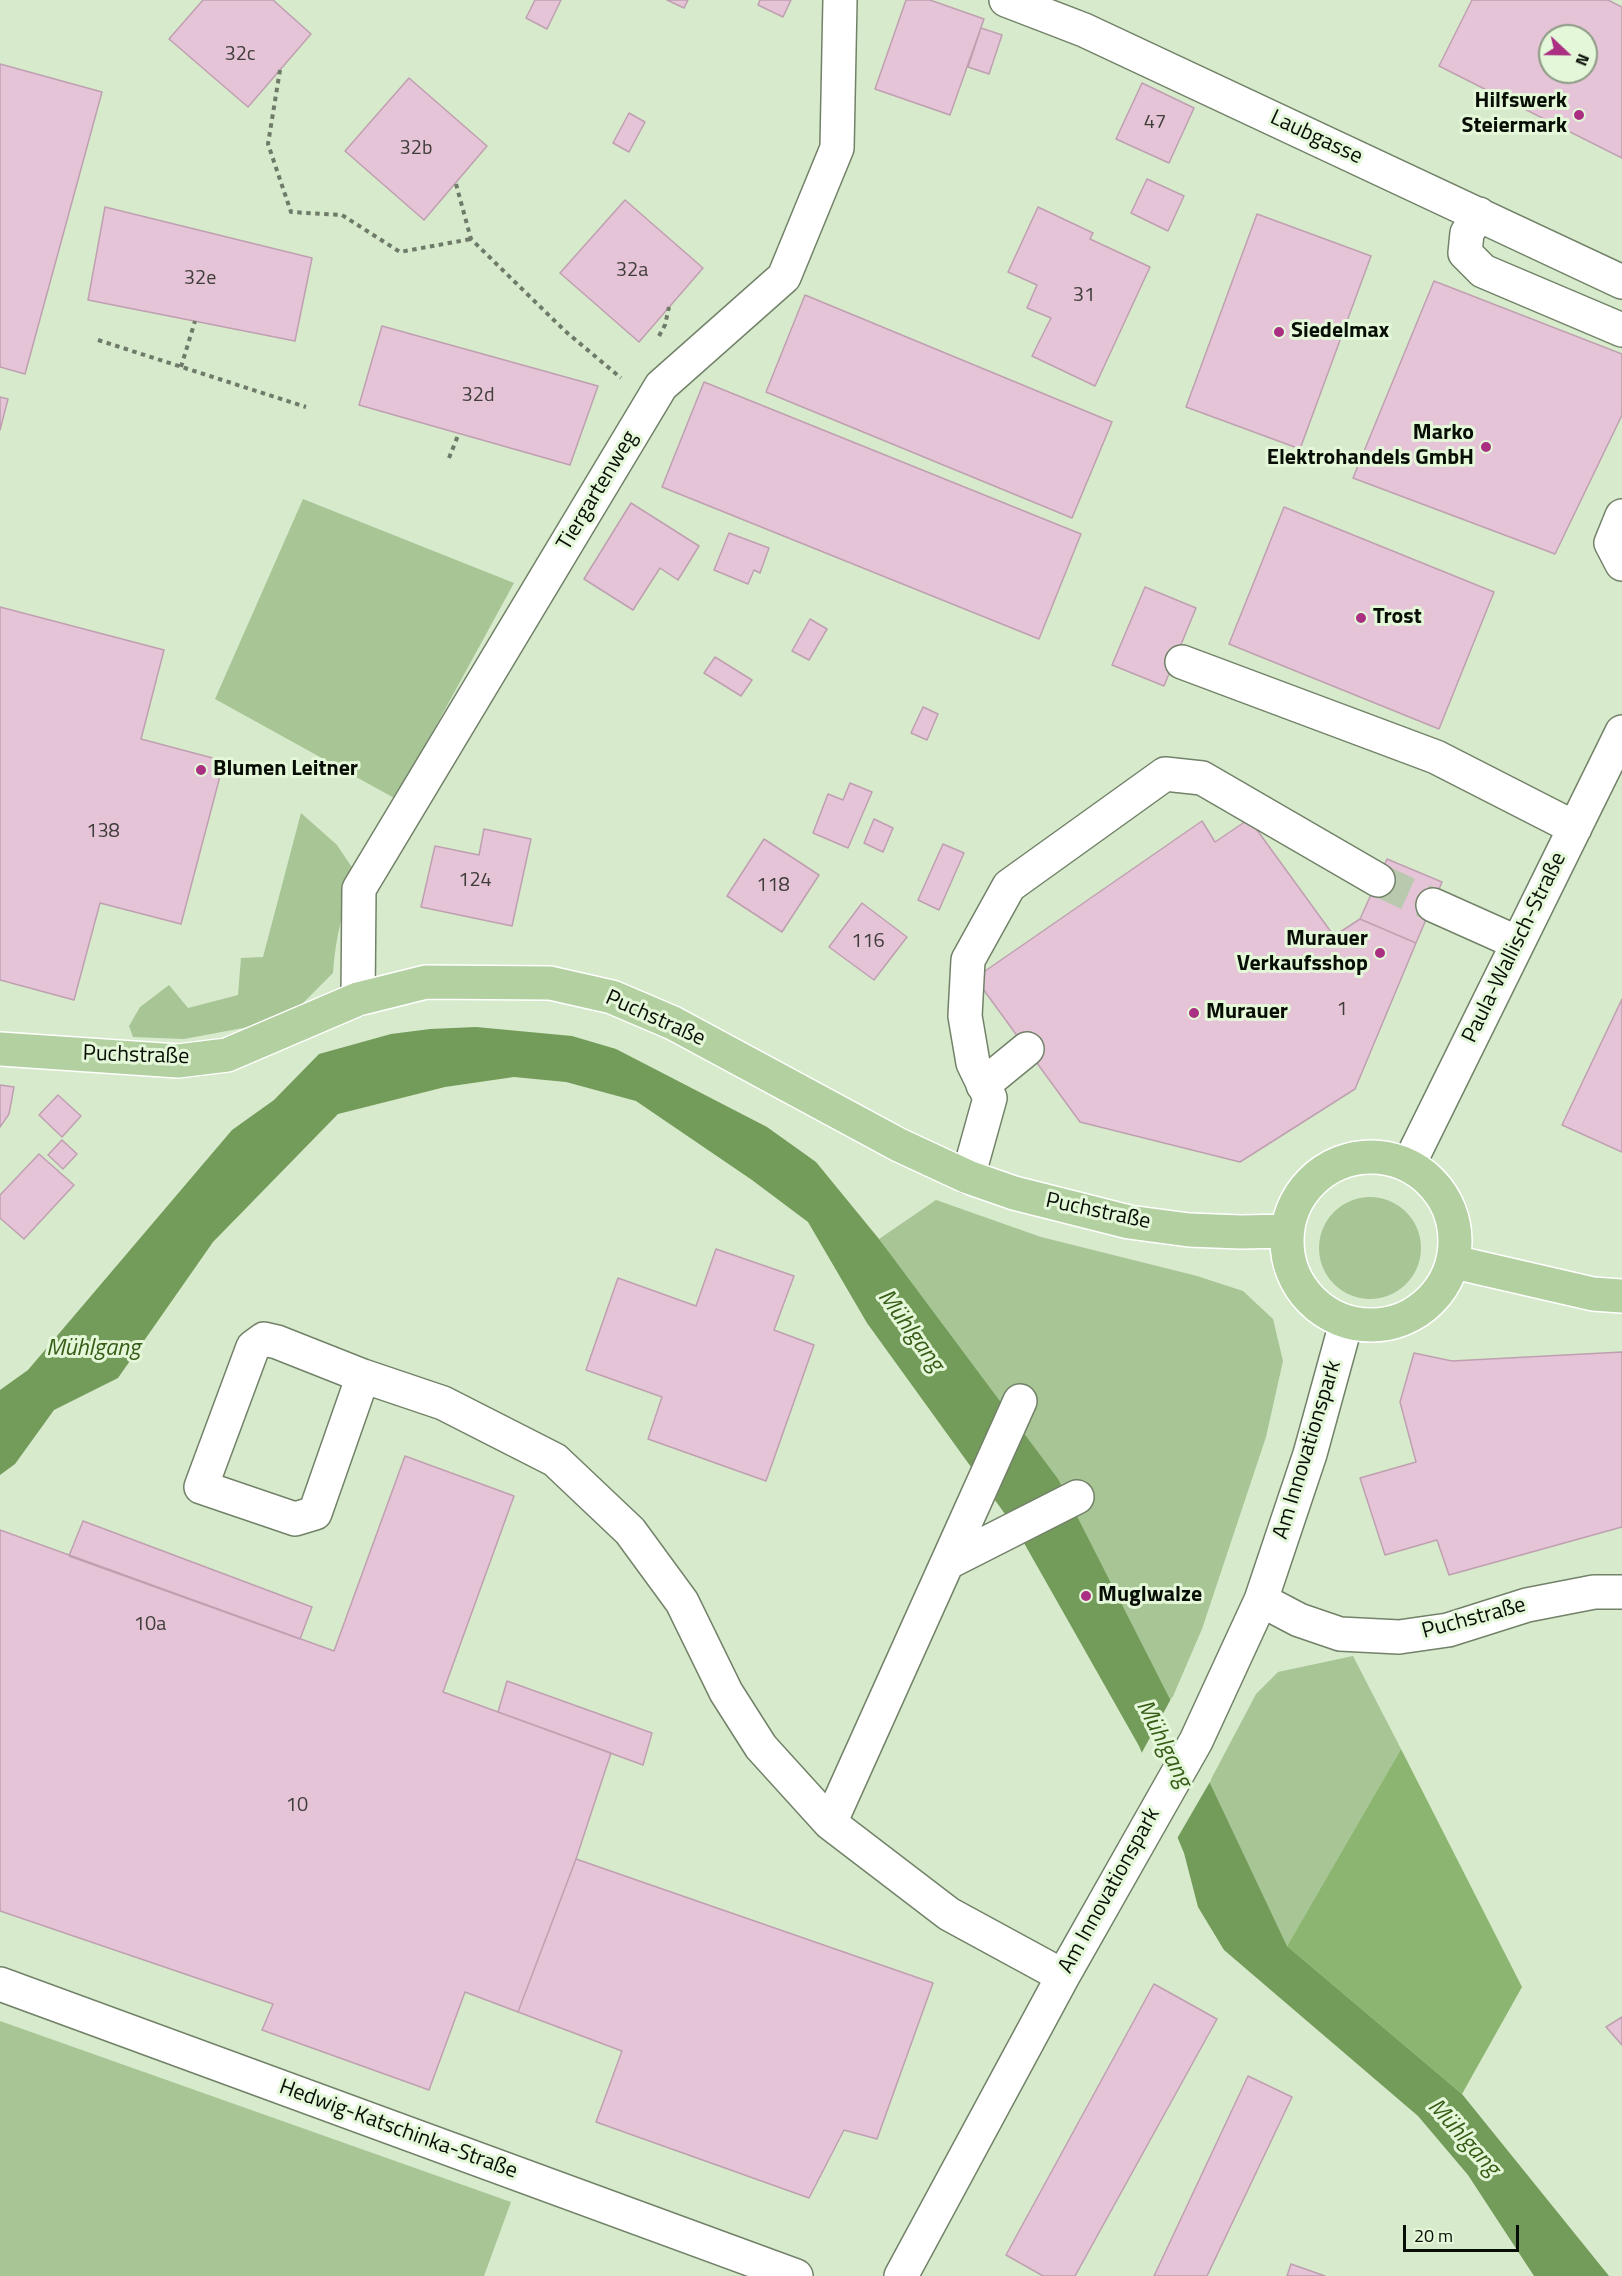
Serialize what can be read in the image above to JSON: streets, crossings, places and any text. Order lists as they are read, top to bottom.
{
  "streets": {
    "main road": ["Puchstraße"],
    "street": [
      "Laubgasse",
      "Tiergartenweg",
      "Paula-Wallisch-Straße",
      "Am Innovationspark",
      "Hedwig-Katschinka-Straße"
    ]
  },
  "crossings": [
    ["Tiergartenweg", "Puchstraße"],
    ["Paula-Wallisch-Straße", "Puchstraße"],
    ["Paula-Wallisch-Straße", "Am Innovationspark"],
    ["Puchstraße", "Am Innovationspark"]
  ],
  "water": ["Mühlgang"],
  "places": [
    "Hilfswerk Steiermark",
    "Siedelmax",
    "Marko Elektrohandels GmbH",
    "Trost",
    "Blumen Leitner",
    "Murauer Verkaufsshop",
    "Murauer",
    "Muglwalze"
  ],
  "house_numbers": [
    "32c",
    "47",
    "32b",
    "32a",
    "32e",
    "31",
    "32d",
    "138",
    "124",
    "118",
    "116",
    "1",
    "10a",
    "10"
  ],
  "scale_bar": "20 m",
  "north": "right"
}
